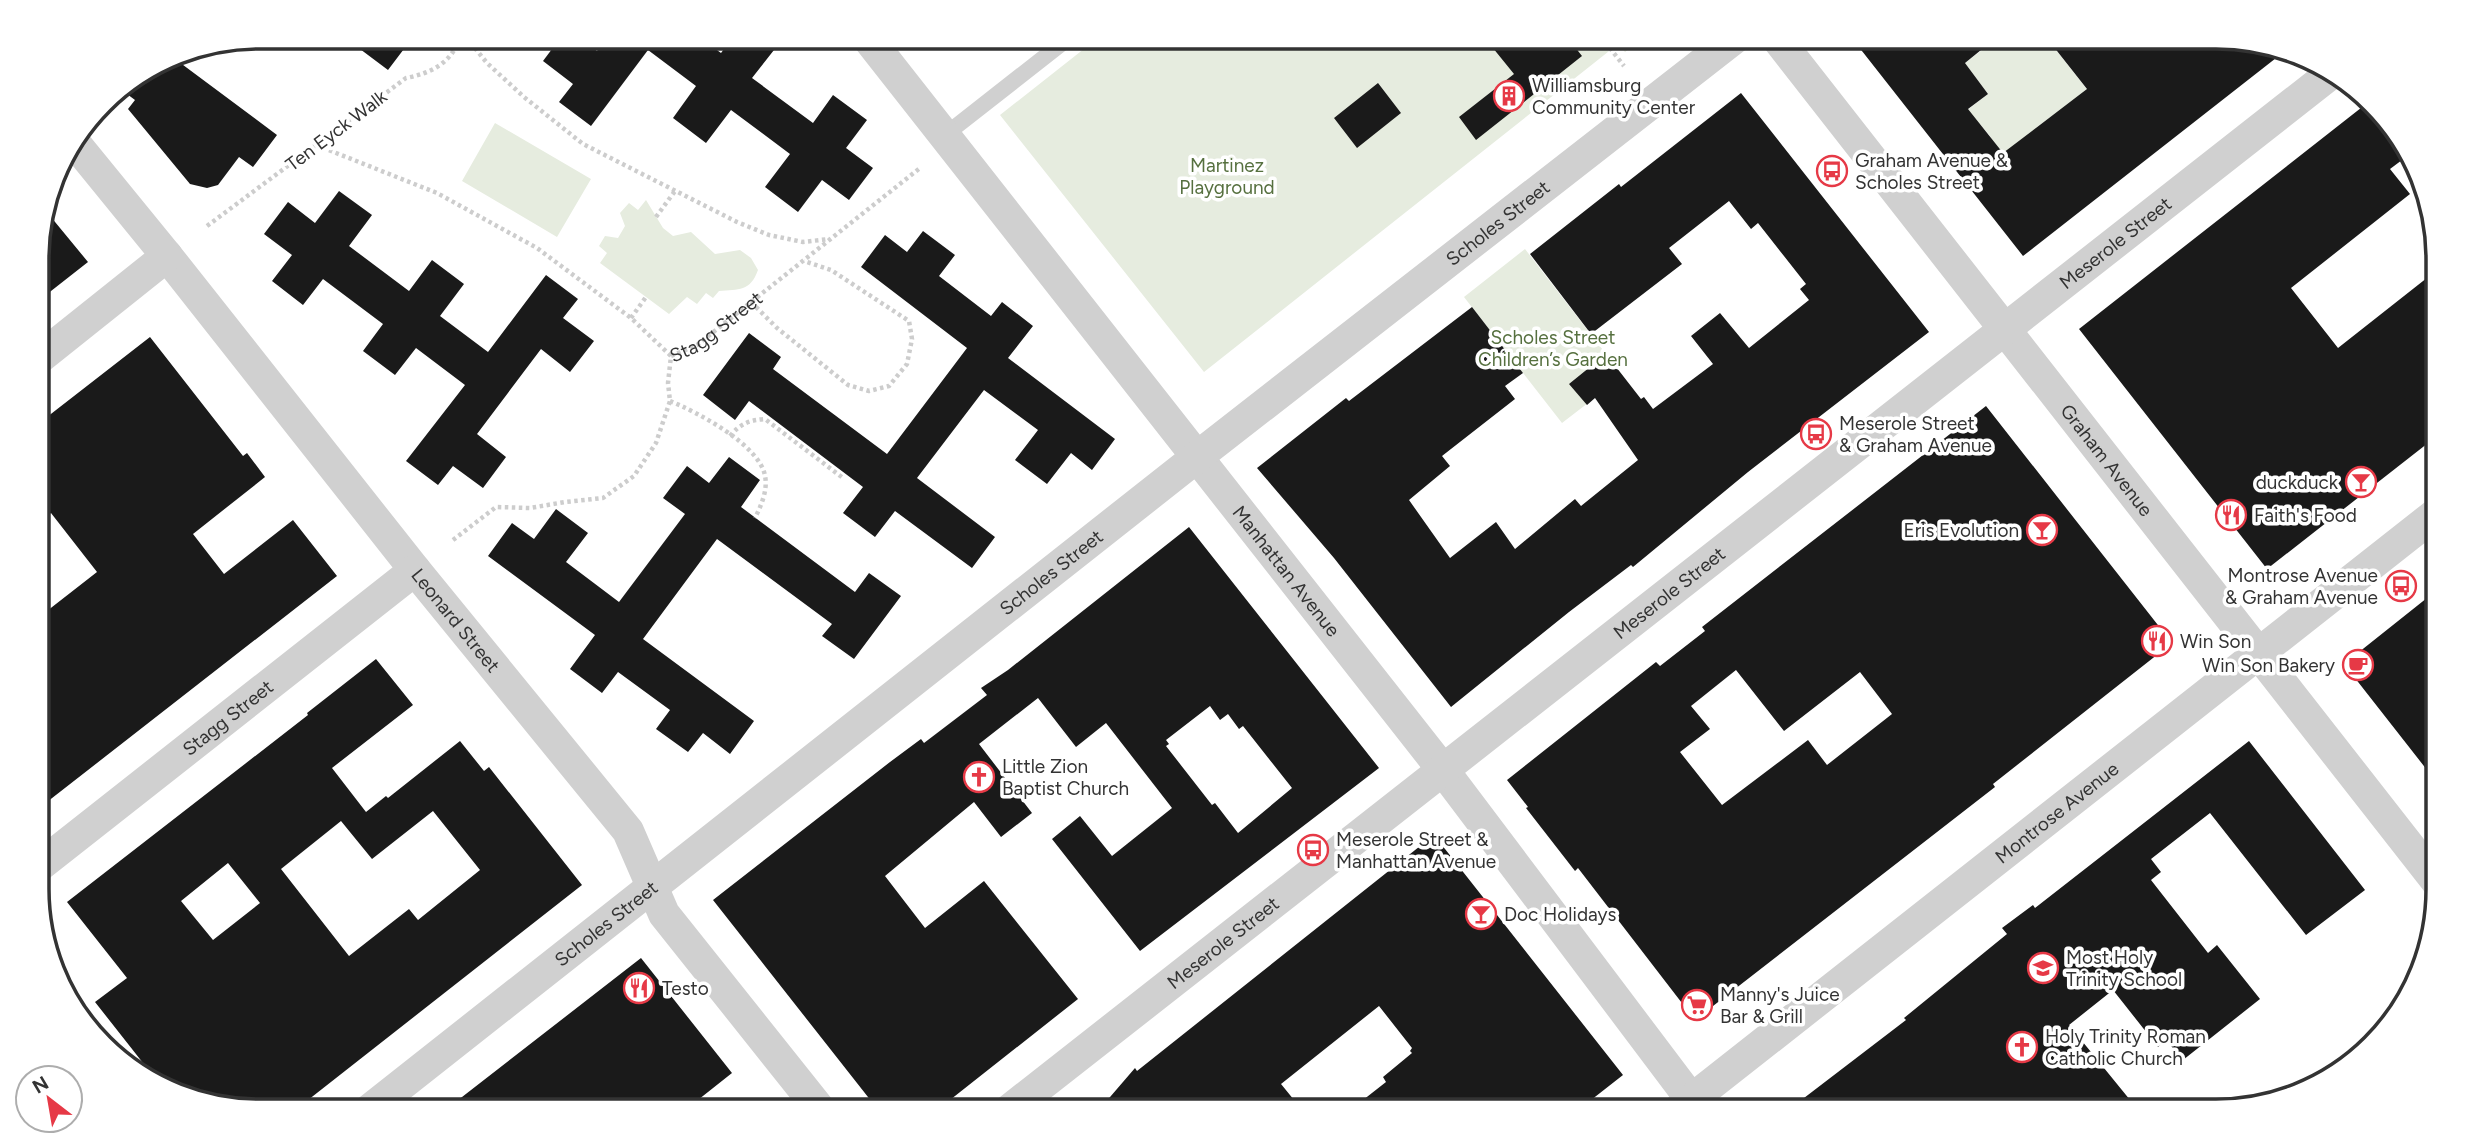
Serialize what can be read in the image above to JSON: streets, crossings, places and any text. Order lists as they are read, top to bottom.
{
  "streets": {
    "street": [
      "Scholes Street",
      "Meserole Street",
      "Stagg Street",
      "Graham Avenue",
      "Manhattan Avenue",
      "Leonard Street",
      "Montrose Avenue"
    ],
    "path": ["Ten Eyck Walk"]
  },
  "crossings": [
    ["Scholes Street", "Manhattan Avenue"],
    ["Scholes Street", "Leonard Street"],
    ["Meserole Street", "Graham Avenue"],
    ["Meserole Street", "Manhattan Avenue"],
    ["Stagg Street", "Leonard Street"],
    ["Graham Avenue", "Montrose Avenue"]
  ],
  "parks": ["Martinez Playground", "Scholes Street Children’s Garden"],
  "places": {
    "building": ["Williamsburg Community Center"],
    "bus stop": [
      "Graham Avenue & Scholes Street",
      "Meserole Street & Graham Avenue",
      "Montrose Avenue & Graham Avenue",
      "Meserole Street & Manhattan Avenue"
    ],
    "bar": ["duckduck", "Eris Evolution", "Doc Holidays"],
    "restaurant": ["Faith's Food", "Win Son", "Testo"],
    "cafe": ["Win Son Bakery"],
    "church": ["Little Zion Baptist Church", "Holy Trinity Roman Catholic Church"],
    "school or university": ["Most Holy Trinity School"],
    "supermarket": ["Manny's Juice Bar & Grill"]
  },
  "north": "top left"
}
